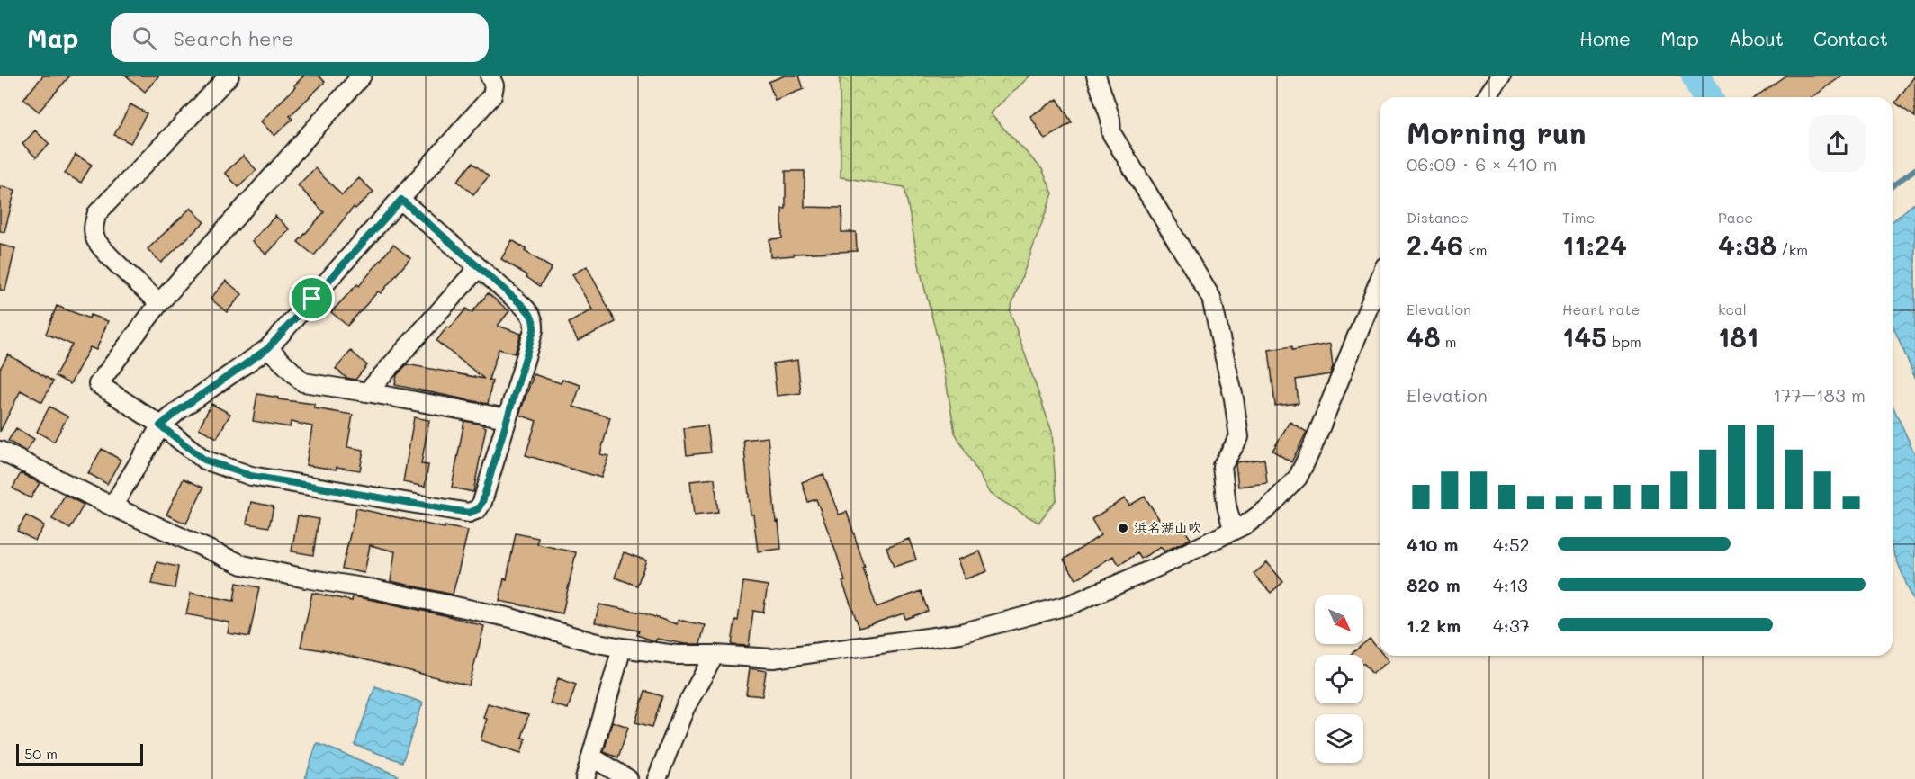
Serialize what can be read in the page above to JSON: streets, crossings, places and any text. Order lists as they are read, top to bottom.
{
  "places": ["浜名湖山吹"],
  "scale_bar": "50 m",
  "north": "bottom right",
  "page": {
    "header": "Map",
    "search": "Search here",
    "nav": [
      "Home",
      "Map",
      "About",
      "Contact"
    ],
    "heading": ["Morning run", "06:09 · 6 × 410 m"],
    "stats": [
      ["Distance", "2.46 km"],
      ["Time", "11:24"],
      ["Pace", "4:38 /km"],
      ["Elevation", "48 m"],
      ["Heart rate", "145 bpm"],
      ["kcal", "181"]
    ],
    "chart": ["Elevation", "177–183 m"],
    "list": [
      {
        "name": "410 m",
        "note": "4:52"
      },
      {
        "name": "820 m",
        "note": "4:13"
      },
      {
        "name": "1.2 km",
        "note": "4:37"
      }
    ],
    "scale": "50 m"
  }
}
